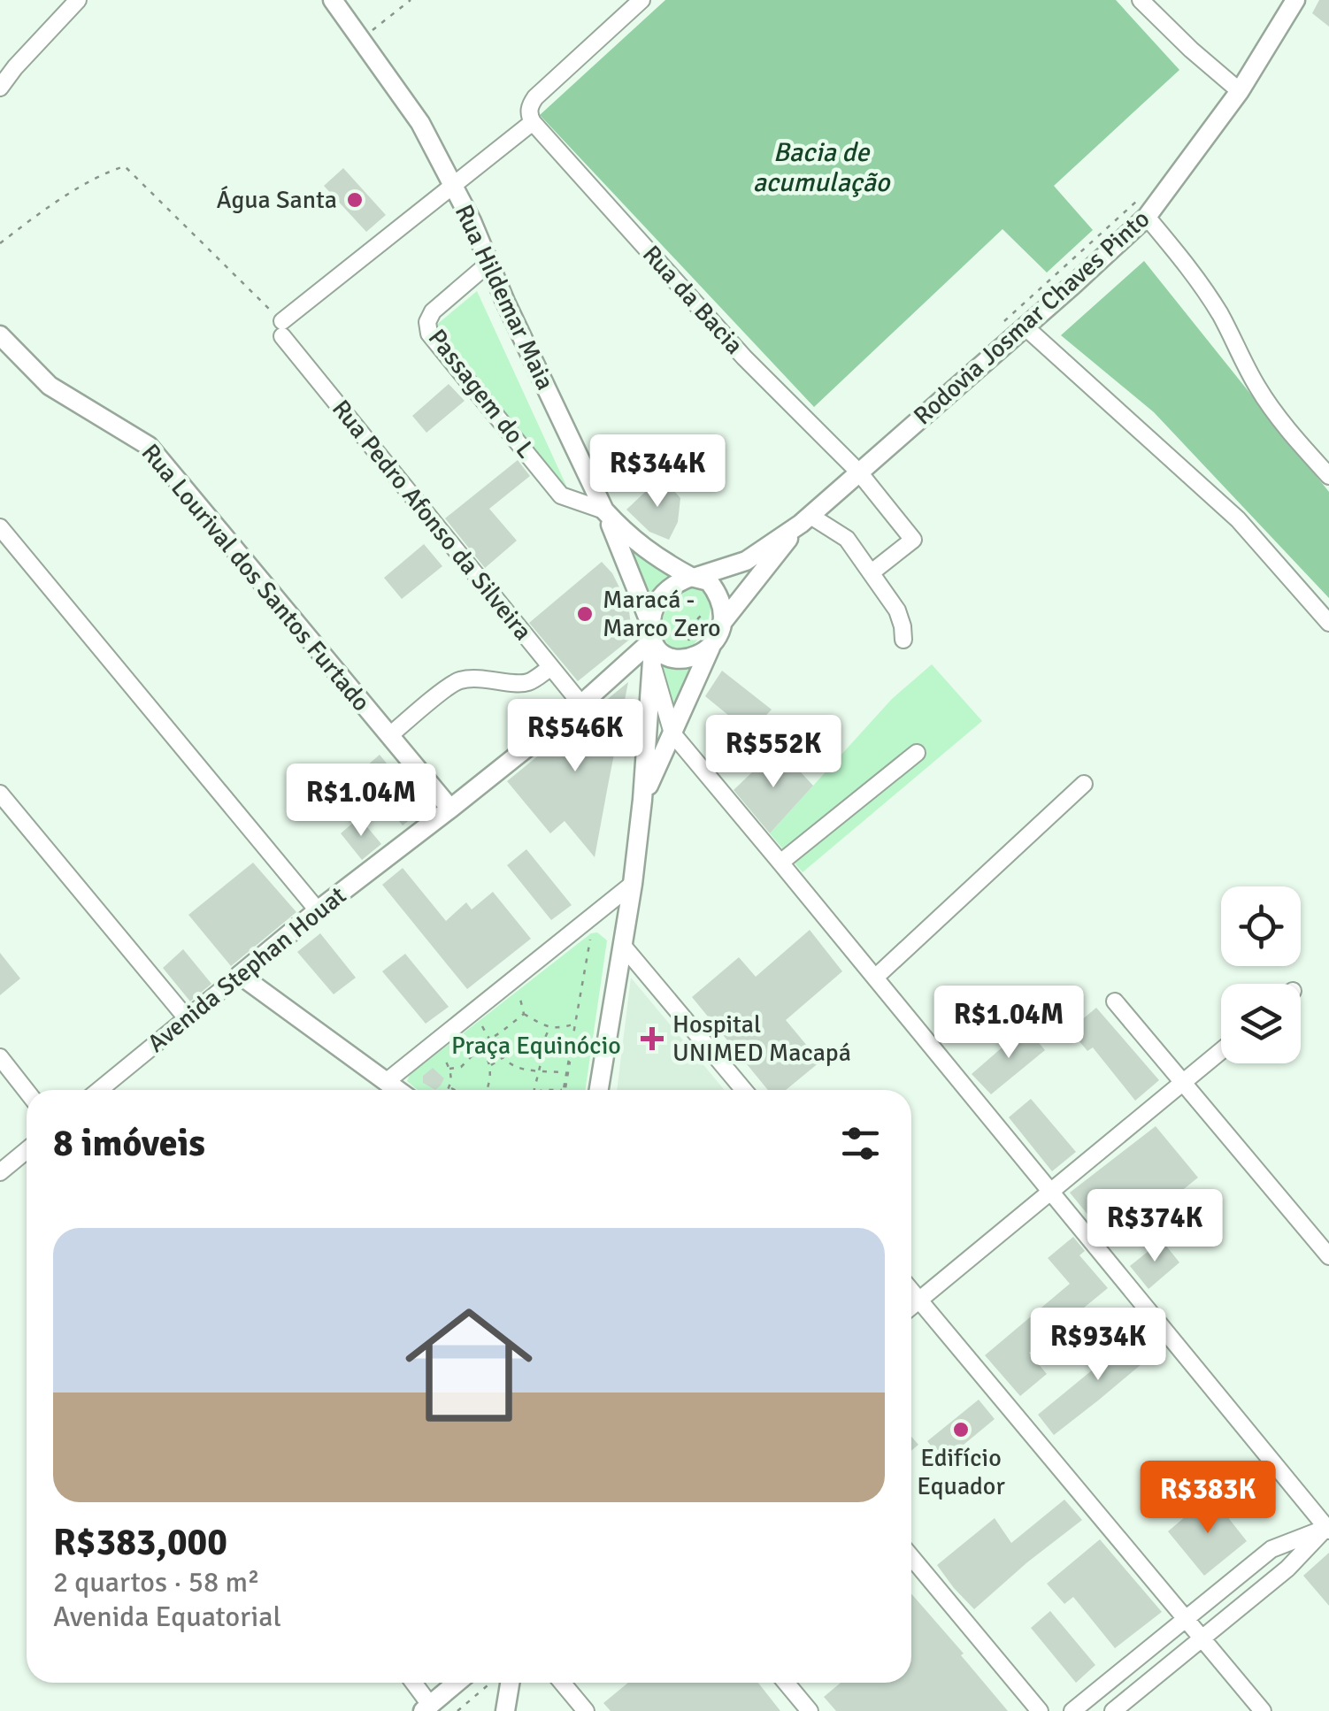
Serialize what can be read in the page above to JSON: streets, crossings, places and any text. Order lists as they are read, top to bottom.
{
  "streets": {
    "main road": [
      "Rua Hildemar Maia",
      "Rodovia Josmar Chaves Pinto",
      "Rua Lourival dos Santos Furtado",
      "Avenida Stephan Houat"
    ],
    "street": ["Rua da Bacia", "Passagem do L", "Rua Pedro Afonso da Silveira"]
  },
  "crossings": [
    ["Rua Hildemar Maia", "Rodovia Josmar Chaves Pinto"],
    ["Rua Hildemar Maia", "Passagem do L"],
    ["Rua da Bacia", "Rodovia Josmar Chaves Pinto"],
    ["Rua Pedro Afonso da Silveira", "Avenida Stephan Houat"],
    ["Rua Lourival dos Santos Furtado", "Avenida Stephan Houat"]
  ],
  "water": ["Bacia de acumulação"],
  "parks": ["Praça Equinócio"],
  "places": {
    "other": ["Água Santa", "Maracá - Marco Zero", "Edifício Equador"],
    "health": ["Hospital UNIMED Macapá"]
  },
  "page": {
    "price": [
      "R$344K",
      "R$546K",
      "R$552K",
      "R$1.04M",
      "R$1.04M",
      "R$374K",
      "R$934K",
      "R$383K"
    ],
    "heading": "8 imóveis",
    "list": [
      {
        "name": "R$383,000",
        "note": "2 quartos · 58 m² · Avenida Equatorial"
      }
    ]
  }
}
